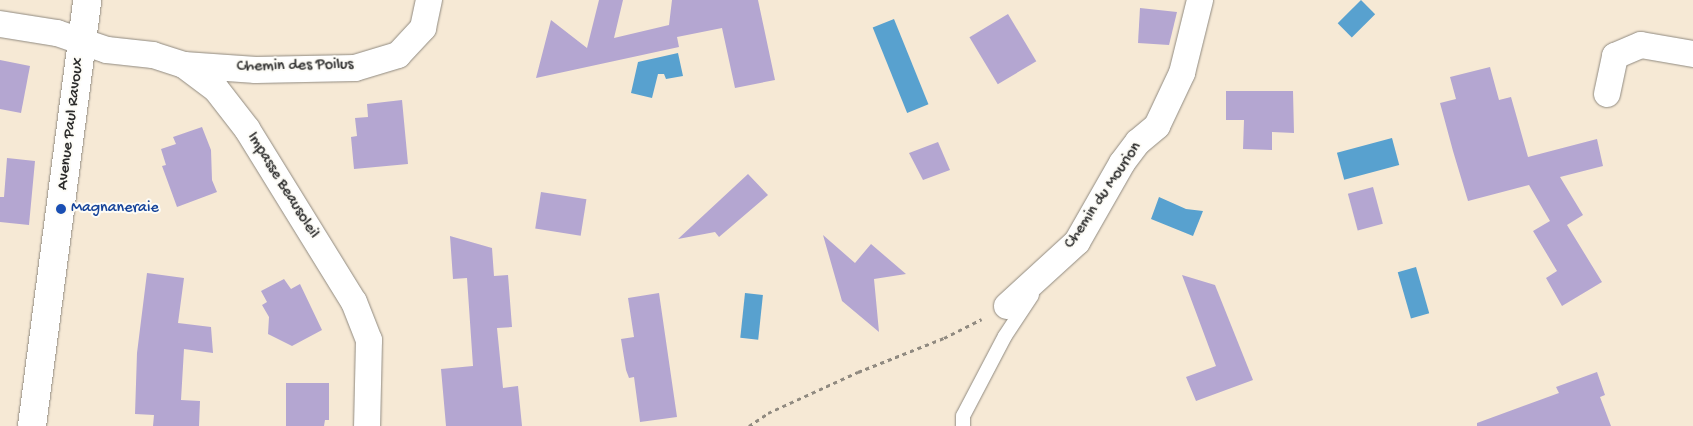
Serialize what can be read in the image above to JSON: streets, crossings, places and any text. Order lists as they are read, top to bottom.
{
  "streets": {
    "street": [
      "Chemin des Poilus",
      "Avenue Paul Ravoux",
      "Impasse Beausoleil",
      "Chemin du Mourion"
    ]
  },
  "crossings": [
    ["Chemin des Poilus", "Impasse Beausoleil"],
    ["Avenue Paul Ravoux", "Impasse Beausoleil"]
  ],
  "places": ["Magnaneraie"]
}
